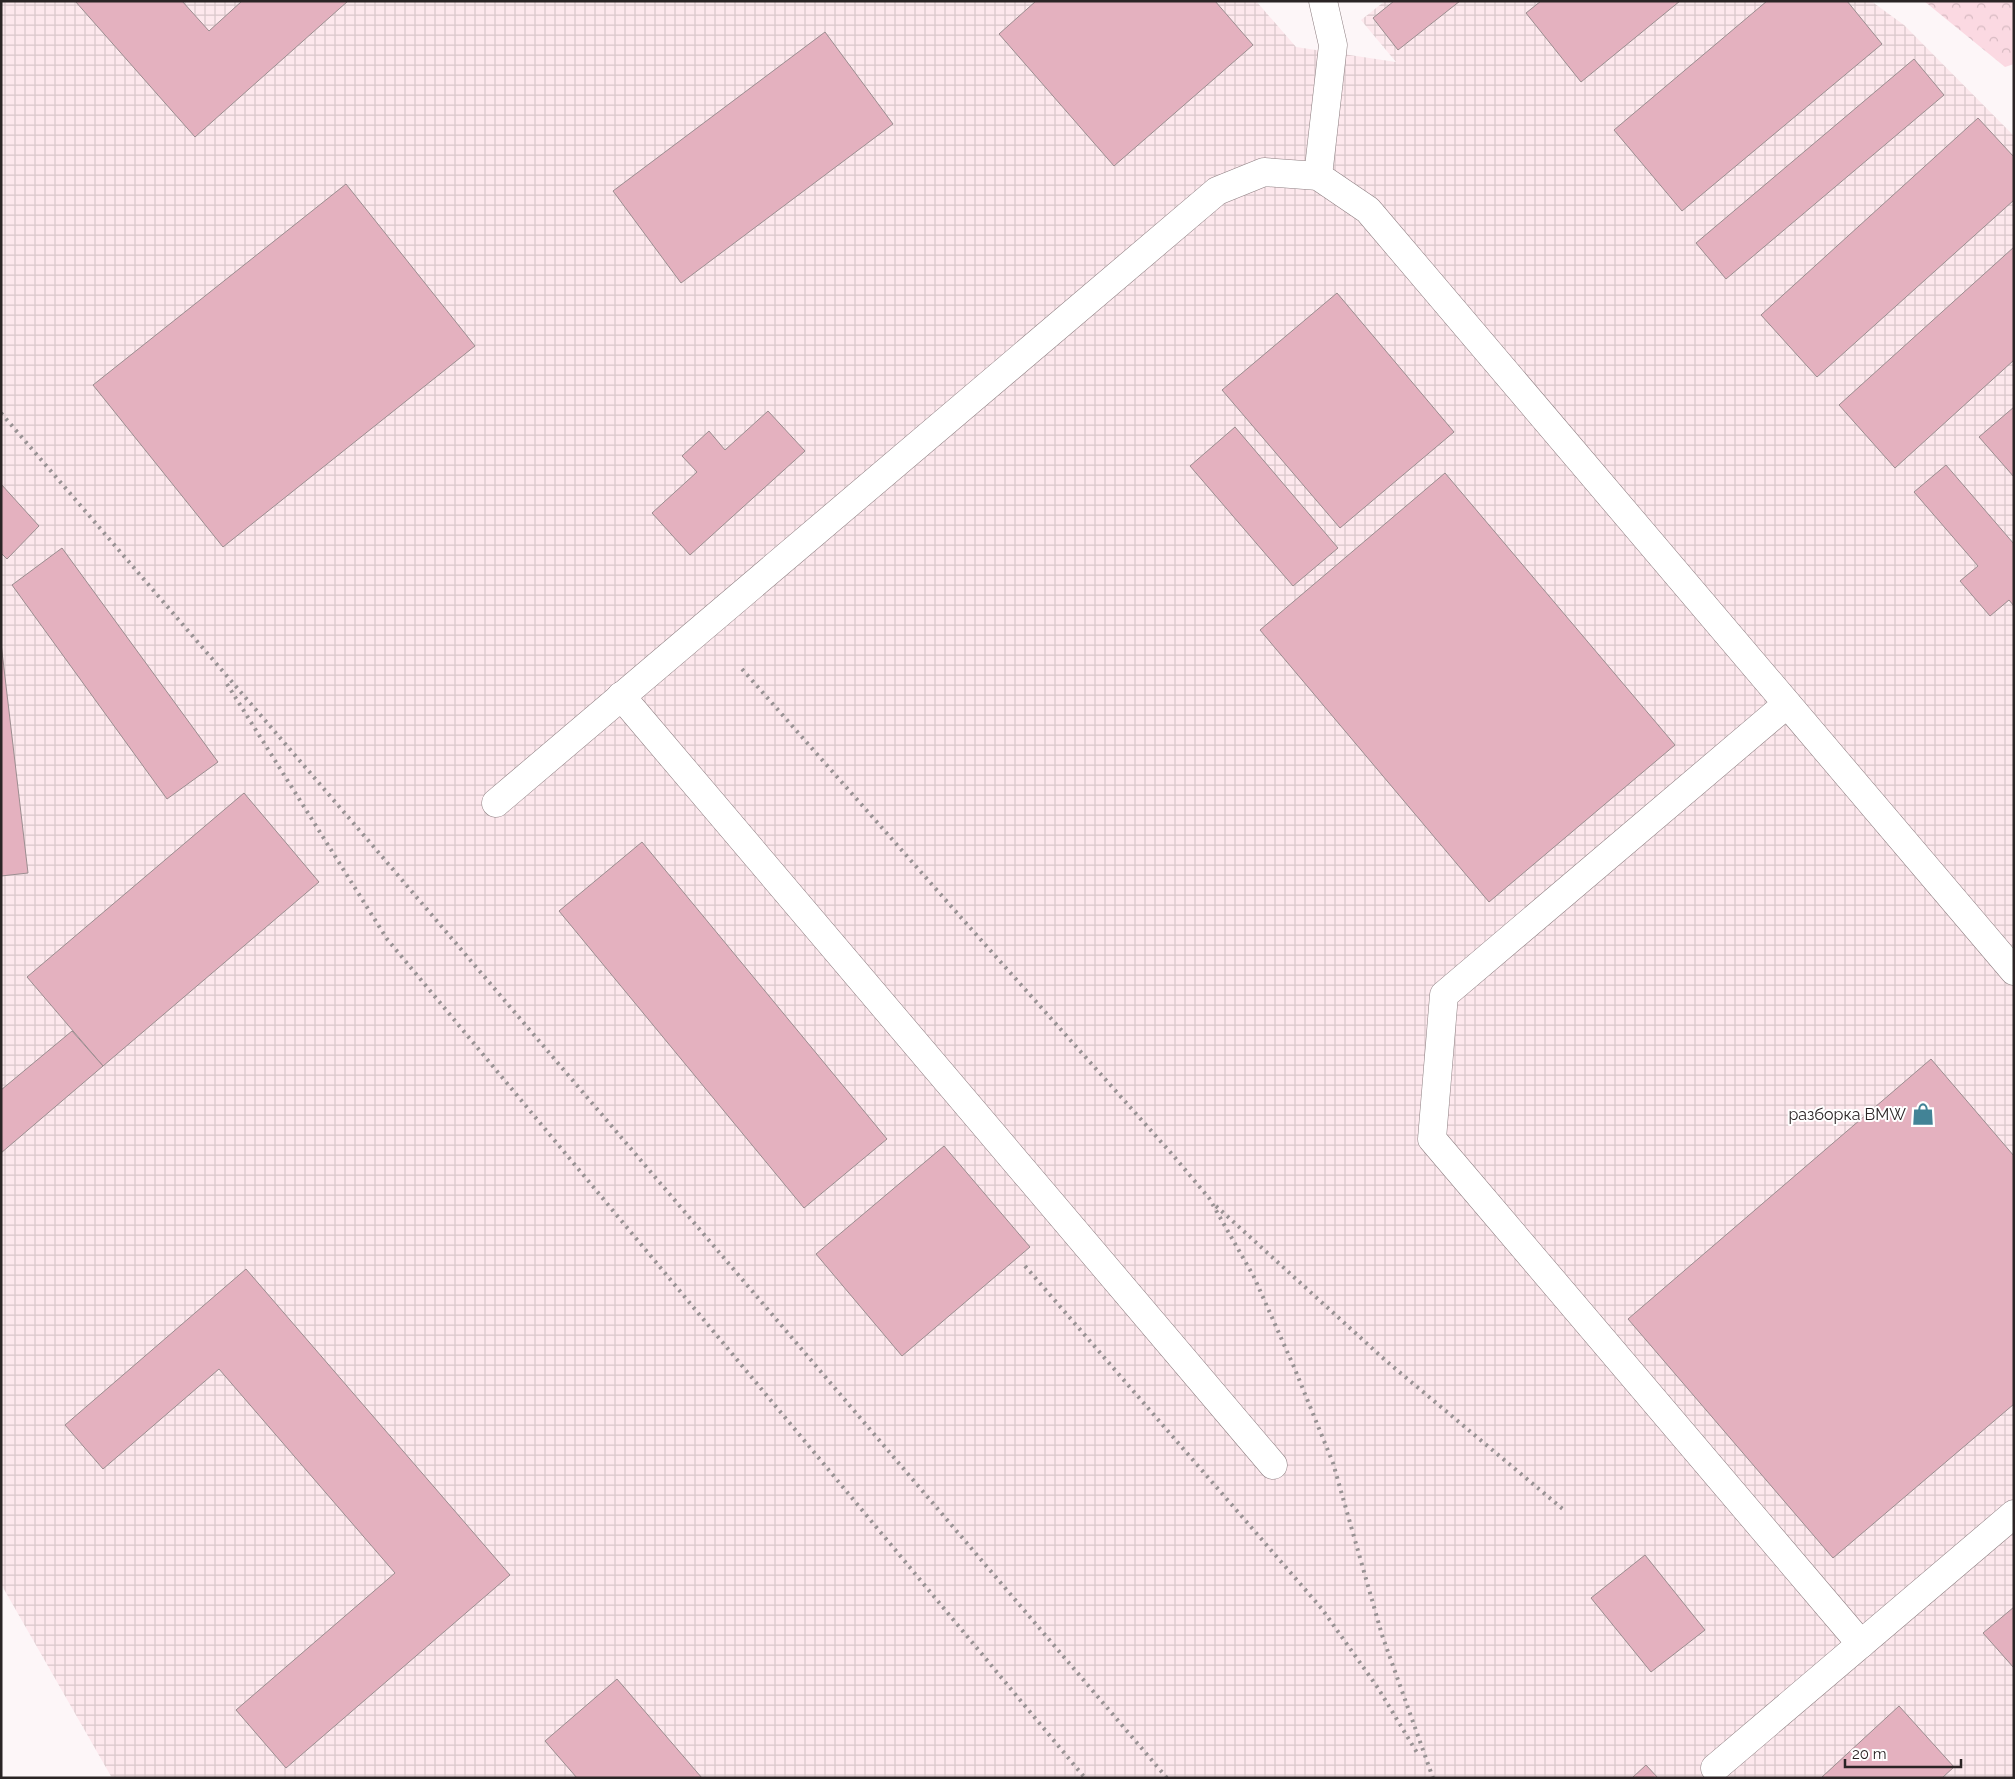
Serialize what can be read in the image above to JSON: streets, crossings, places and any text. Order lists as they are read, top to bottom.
{
  "places": {
    "shop": ["разборка BMW"]
  },
  "scale_bar": "20 m"
}
